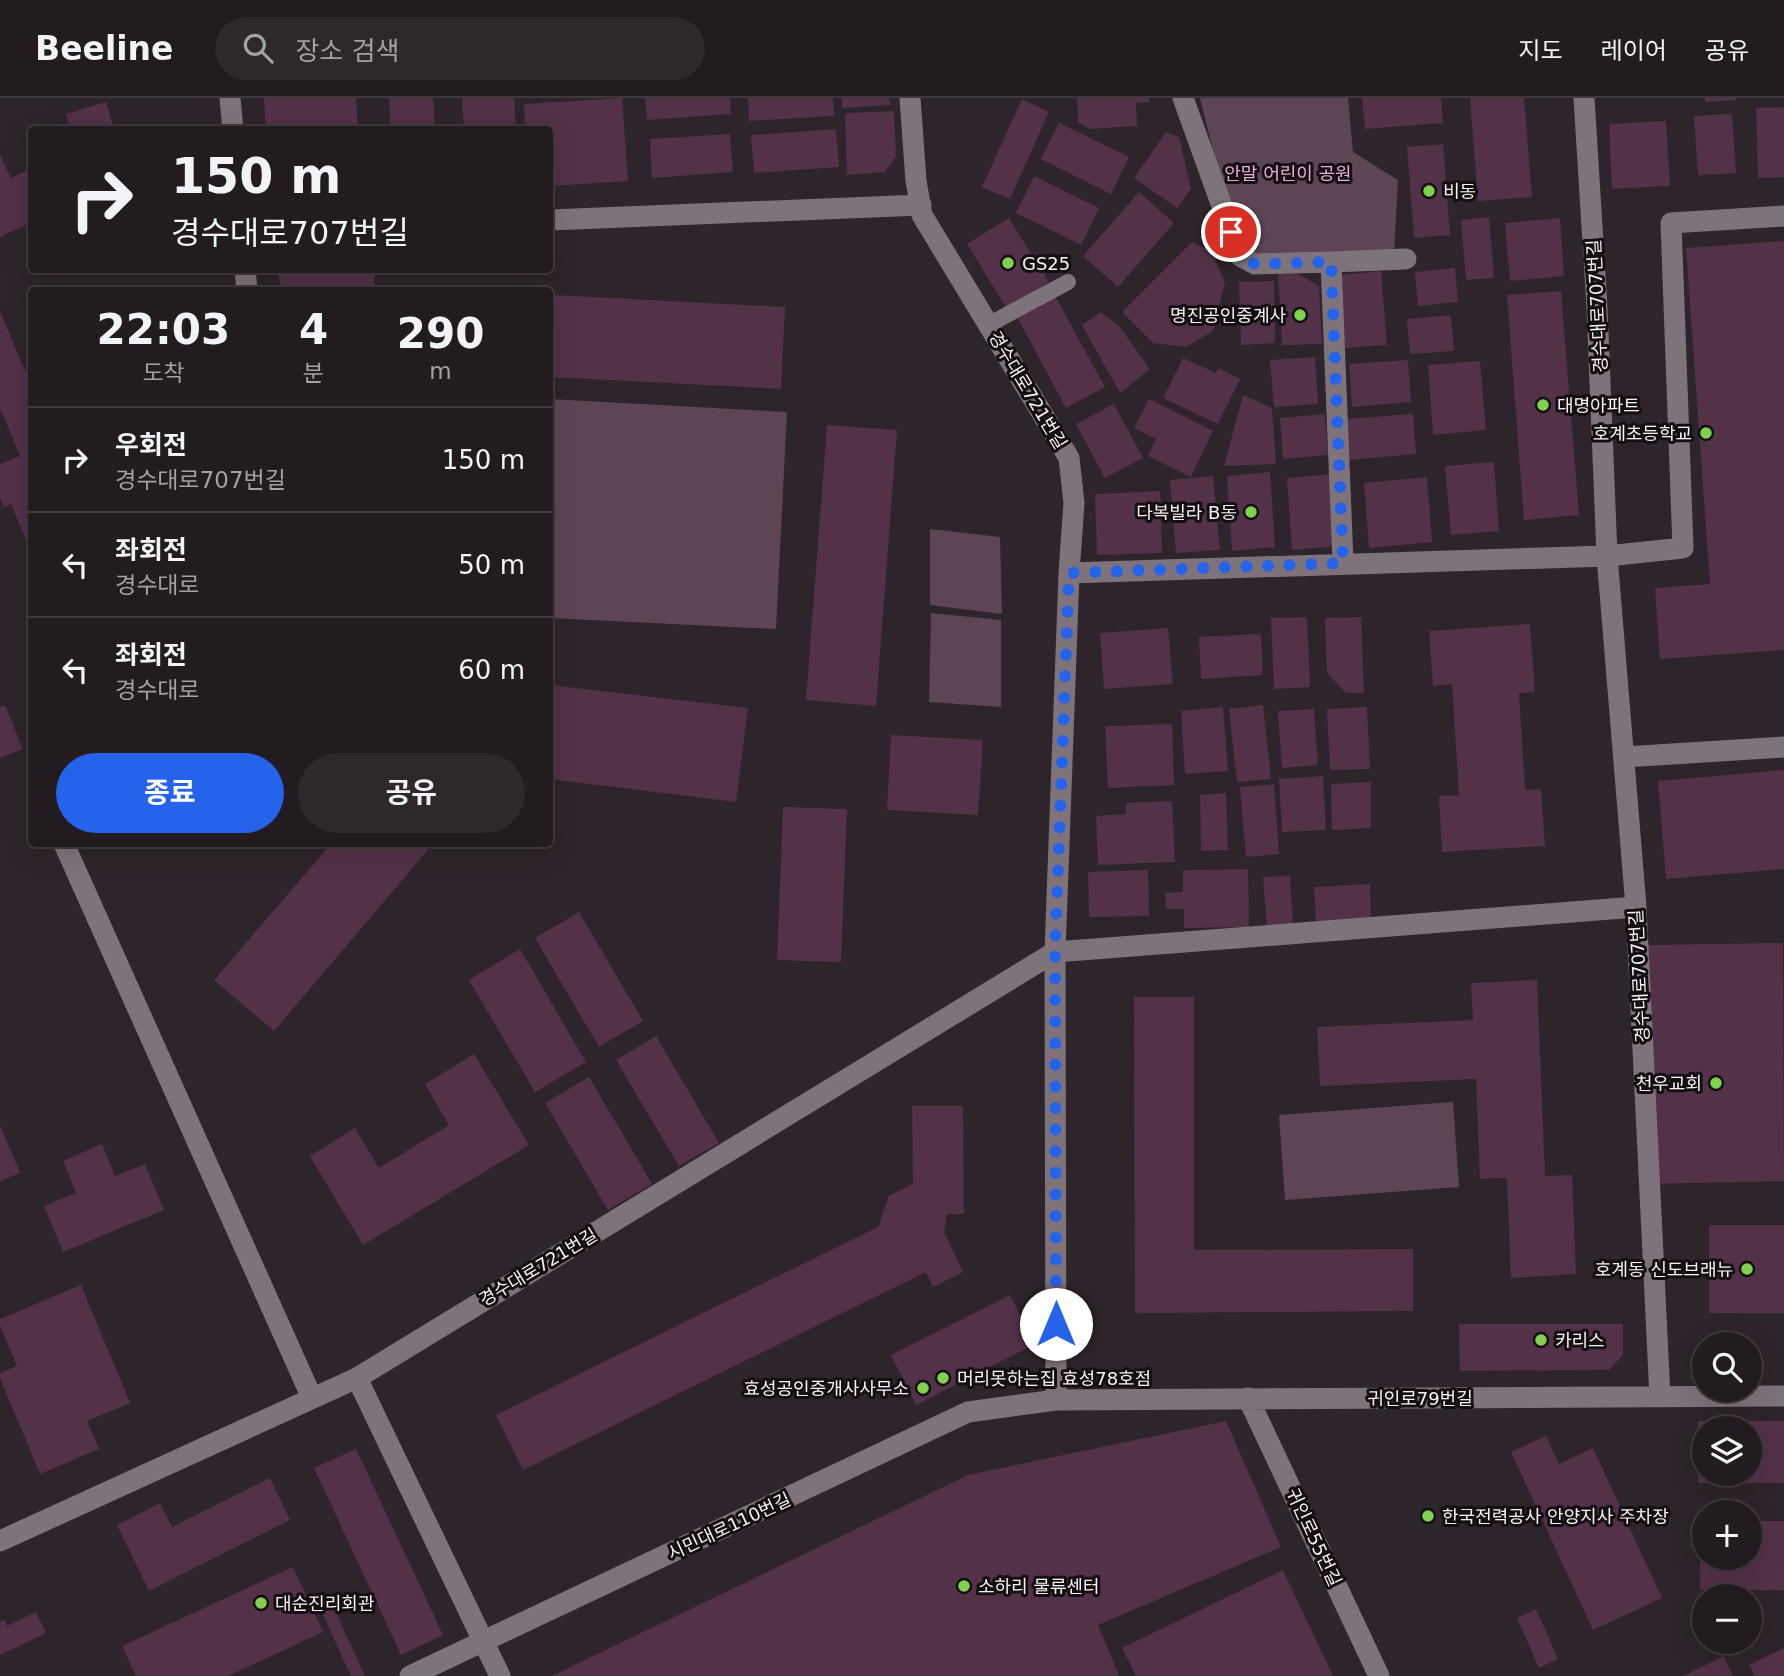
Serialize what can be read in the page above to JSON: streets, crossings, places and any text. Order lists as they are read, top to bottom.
{
  "streets": {
    "street": [
      "경수대로707번길",
      "경수대로721번길",
      "귀인로79번길",
      "시민대로110번길",
      "귀인로55번길"
    ]
  },
  "crossings": [
    ["경수대로707번길", "귀인로79번길"],
    ["경수대로721번길", "귀인로79번길"],
    ["경수대로721번길", "시민대로110번길"],
    ["귀인로79번길", "시민대로110번길"],
    ["귀인로79번길", "귀인로55번길"]
  ],
  "parks": ["안말 어린이 공원"],
  "places": [
    "비동",
    "GS25",
    "명진공인중계사",
    "대명아파트",
    "호계초등학교",
    "다복빌라 B동",
    "천우교회",
    "호계동 신도브래뉴",
    "카리스",
    "머리못하는집 효성78호점",
    "효성공인중개사사무소",
    "한국전력공사 안양지사 주차장",
    "소하리 물류센터",
    "대순진리회관"
  ],
  "page": {
    "header": "Beeline",
    "search": "장소 검색",
    "nav": ["지도", "레이어", "공유"],
    "turn": ["150 m", "경수대로707번길"],
    "eta": [
      "22:03",
      "도착",
      "4",
      "분",
      "290",
      "m"
    ],
    "list": [
      {
        "name": "우회전",
        "note": "경수대로707번길",
        "value": "150 m"
      },
      {
        "name": "좌회전",
        "note": "경수대로",
        "value": "50 m"
      },
      {
        "name": "좌회전",
        "note": "경수대로",
        "value": "60 m"
      }
    ],
    "buttons": ["종료", "공유"],
    "map_buttons": ["+", "−"]
  }
}
